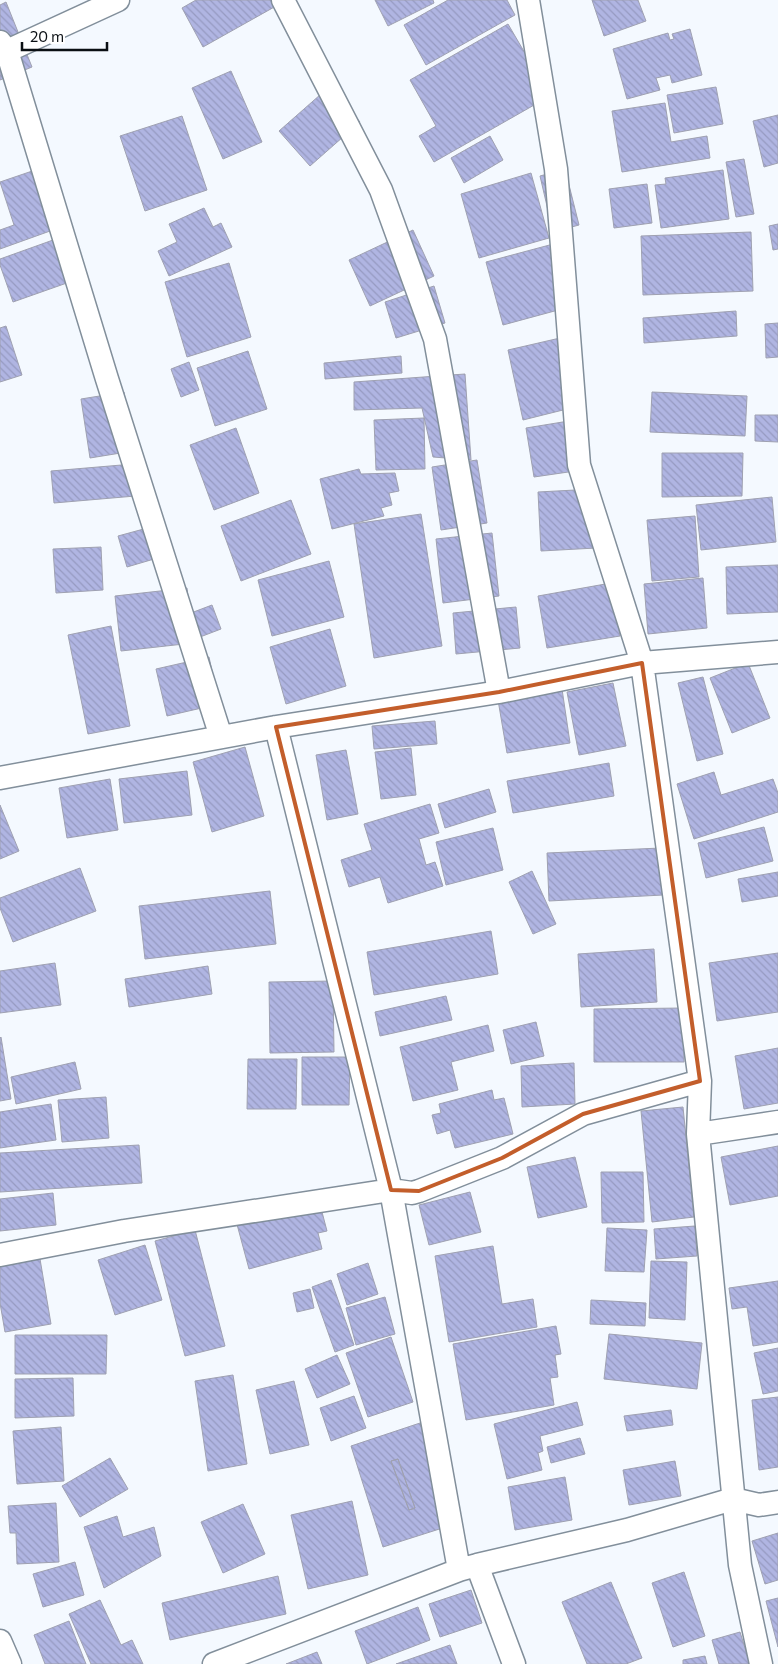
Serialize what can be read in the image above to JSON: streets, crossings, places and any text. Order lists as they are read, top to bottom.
{
  "scale_bar": "20 m"
}
